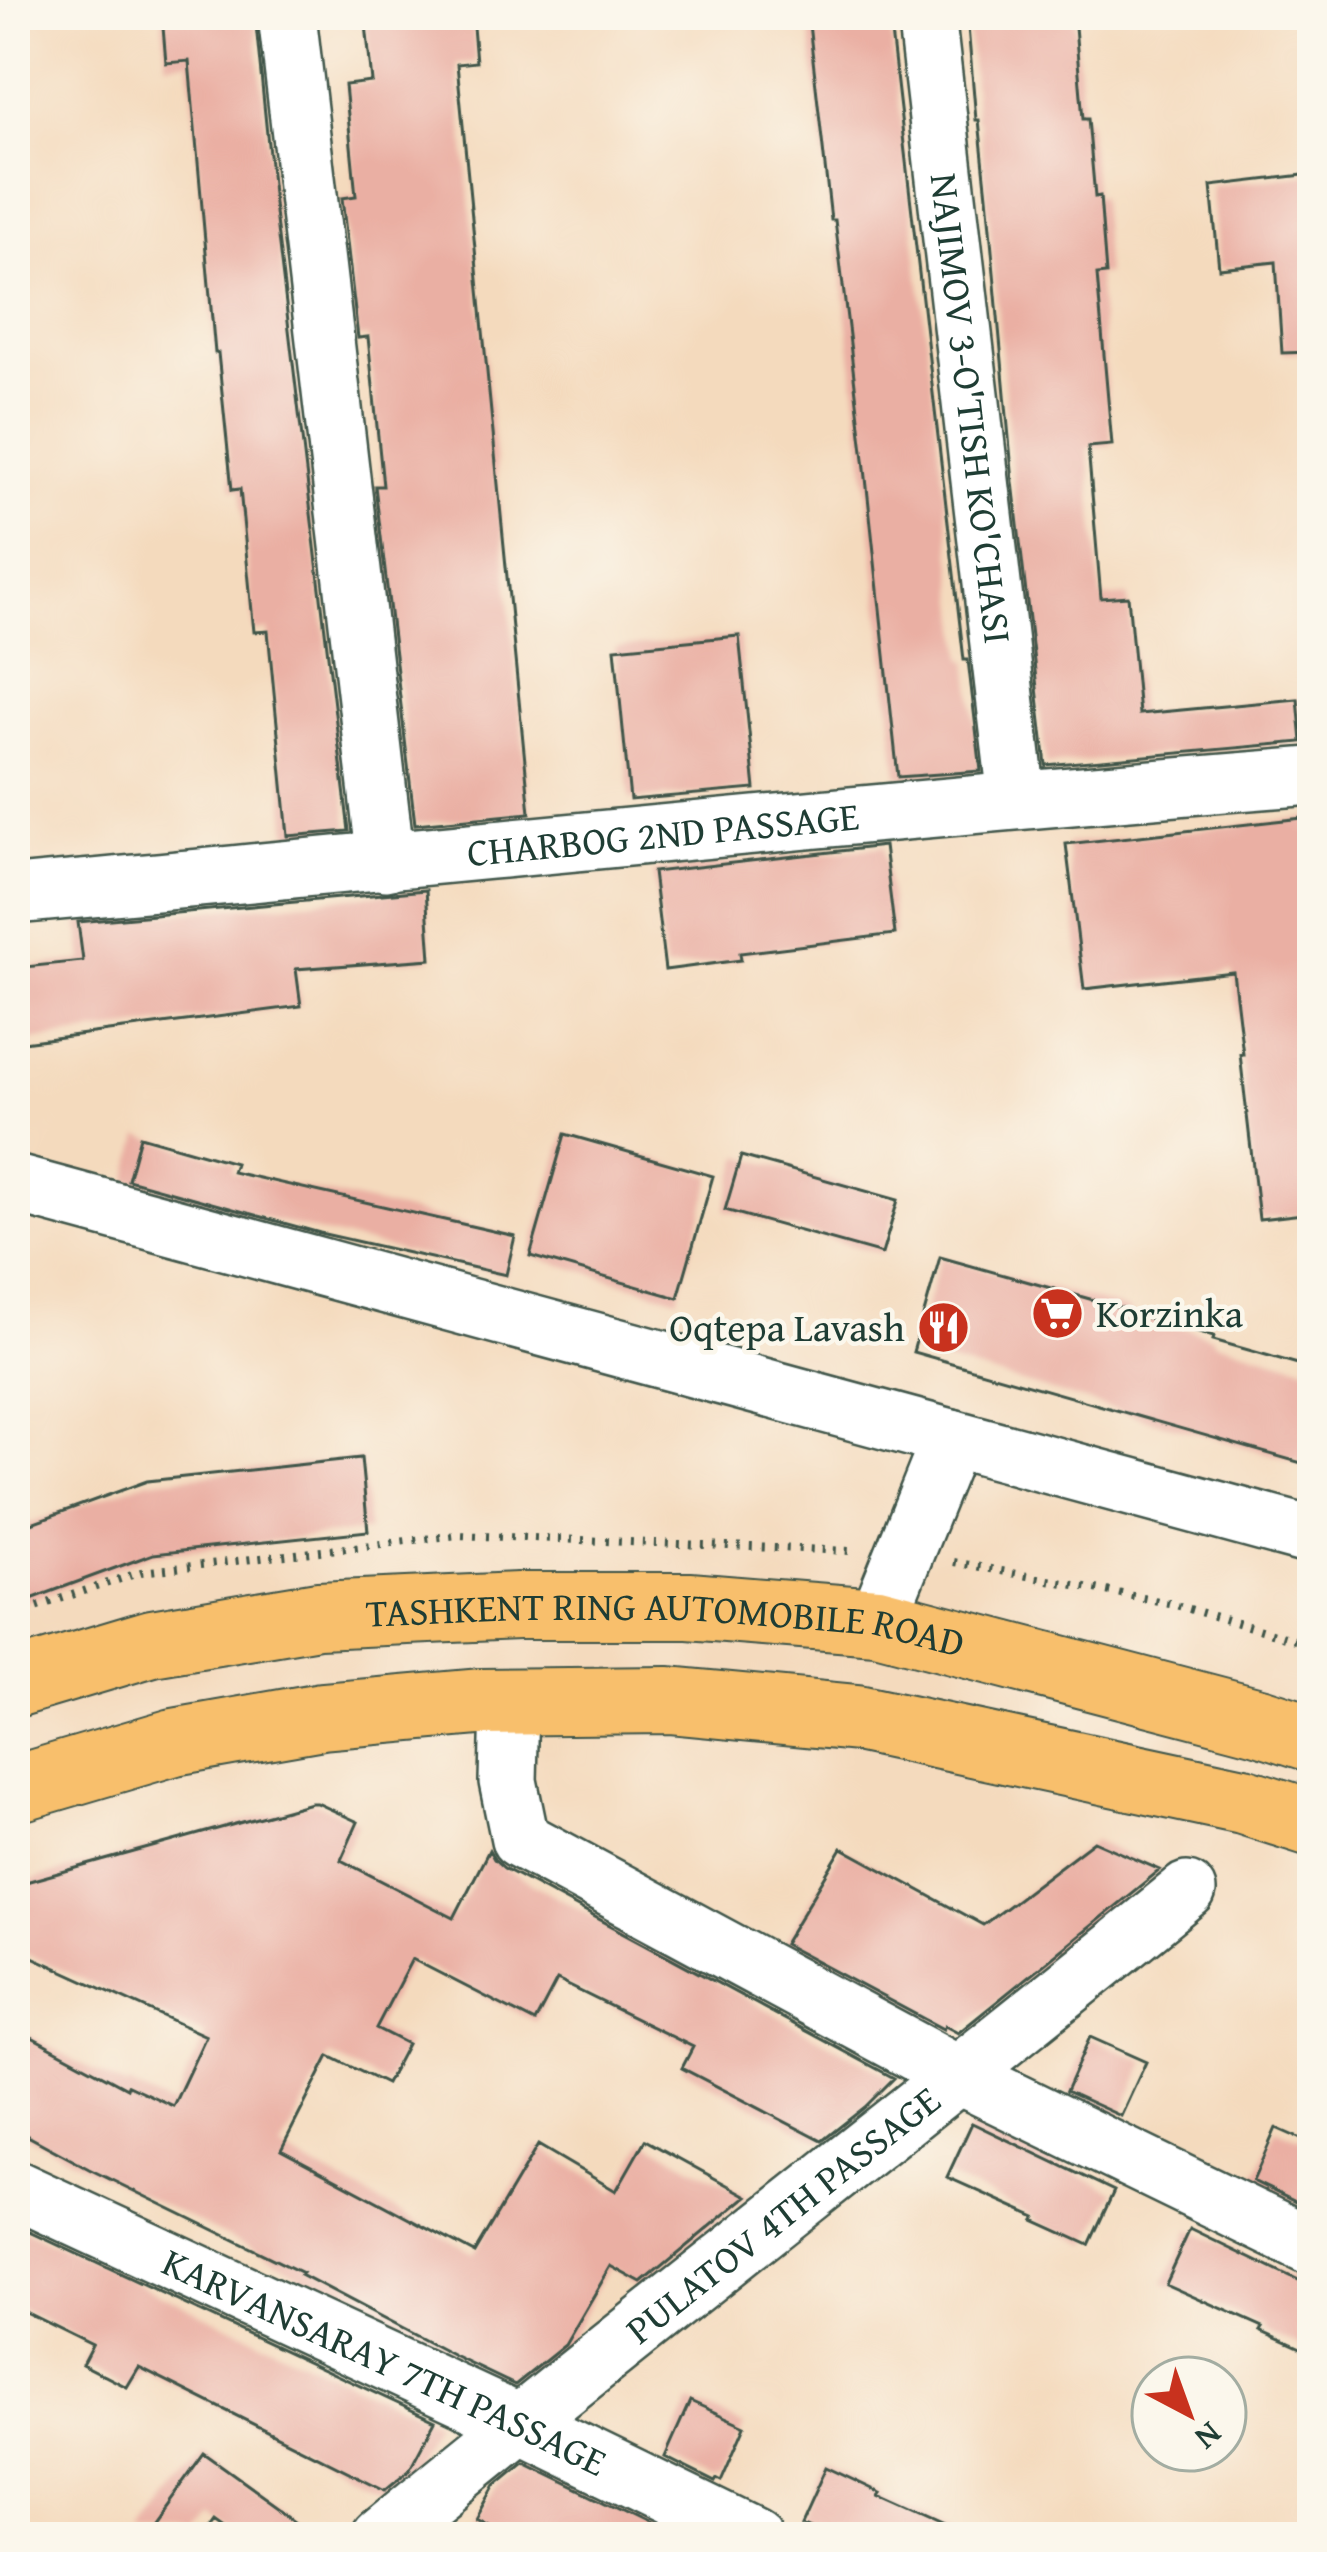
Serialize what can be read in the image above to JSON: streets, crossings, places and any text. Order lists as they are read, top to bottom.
{
  "streets": {
    "highway": ["TASHKENT RING AUTOMOBILE ROAD"],
    "street": [
      "NAJIMOV 3-O'TISH KO'CHASI",
      "CHARBOG 2ND PASSAGE",
      "PULATOV 4TH PASSAGE",
      "KARVАNSARАY 7TH PASSAGE"
    ]
  },
  "crossings": [
    ["NAJIMOV 3-O'TISH KO'CHASI", "CHARBOG 2ND PASSAGE"],
    ["PULATOV 4TH PASSAGE", "KARVАNSARАY 7TH PASSAGE"]
  ],
  "places": {
    "supermarket": ["Korzinka"],
    "restaurant": ["Oqtepa Lavash"]
  },
  "north": "bottom right"
}
